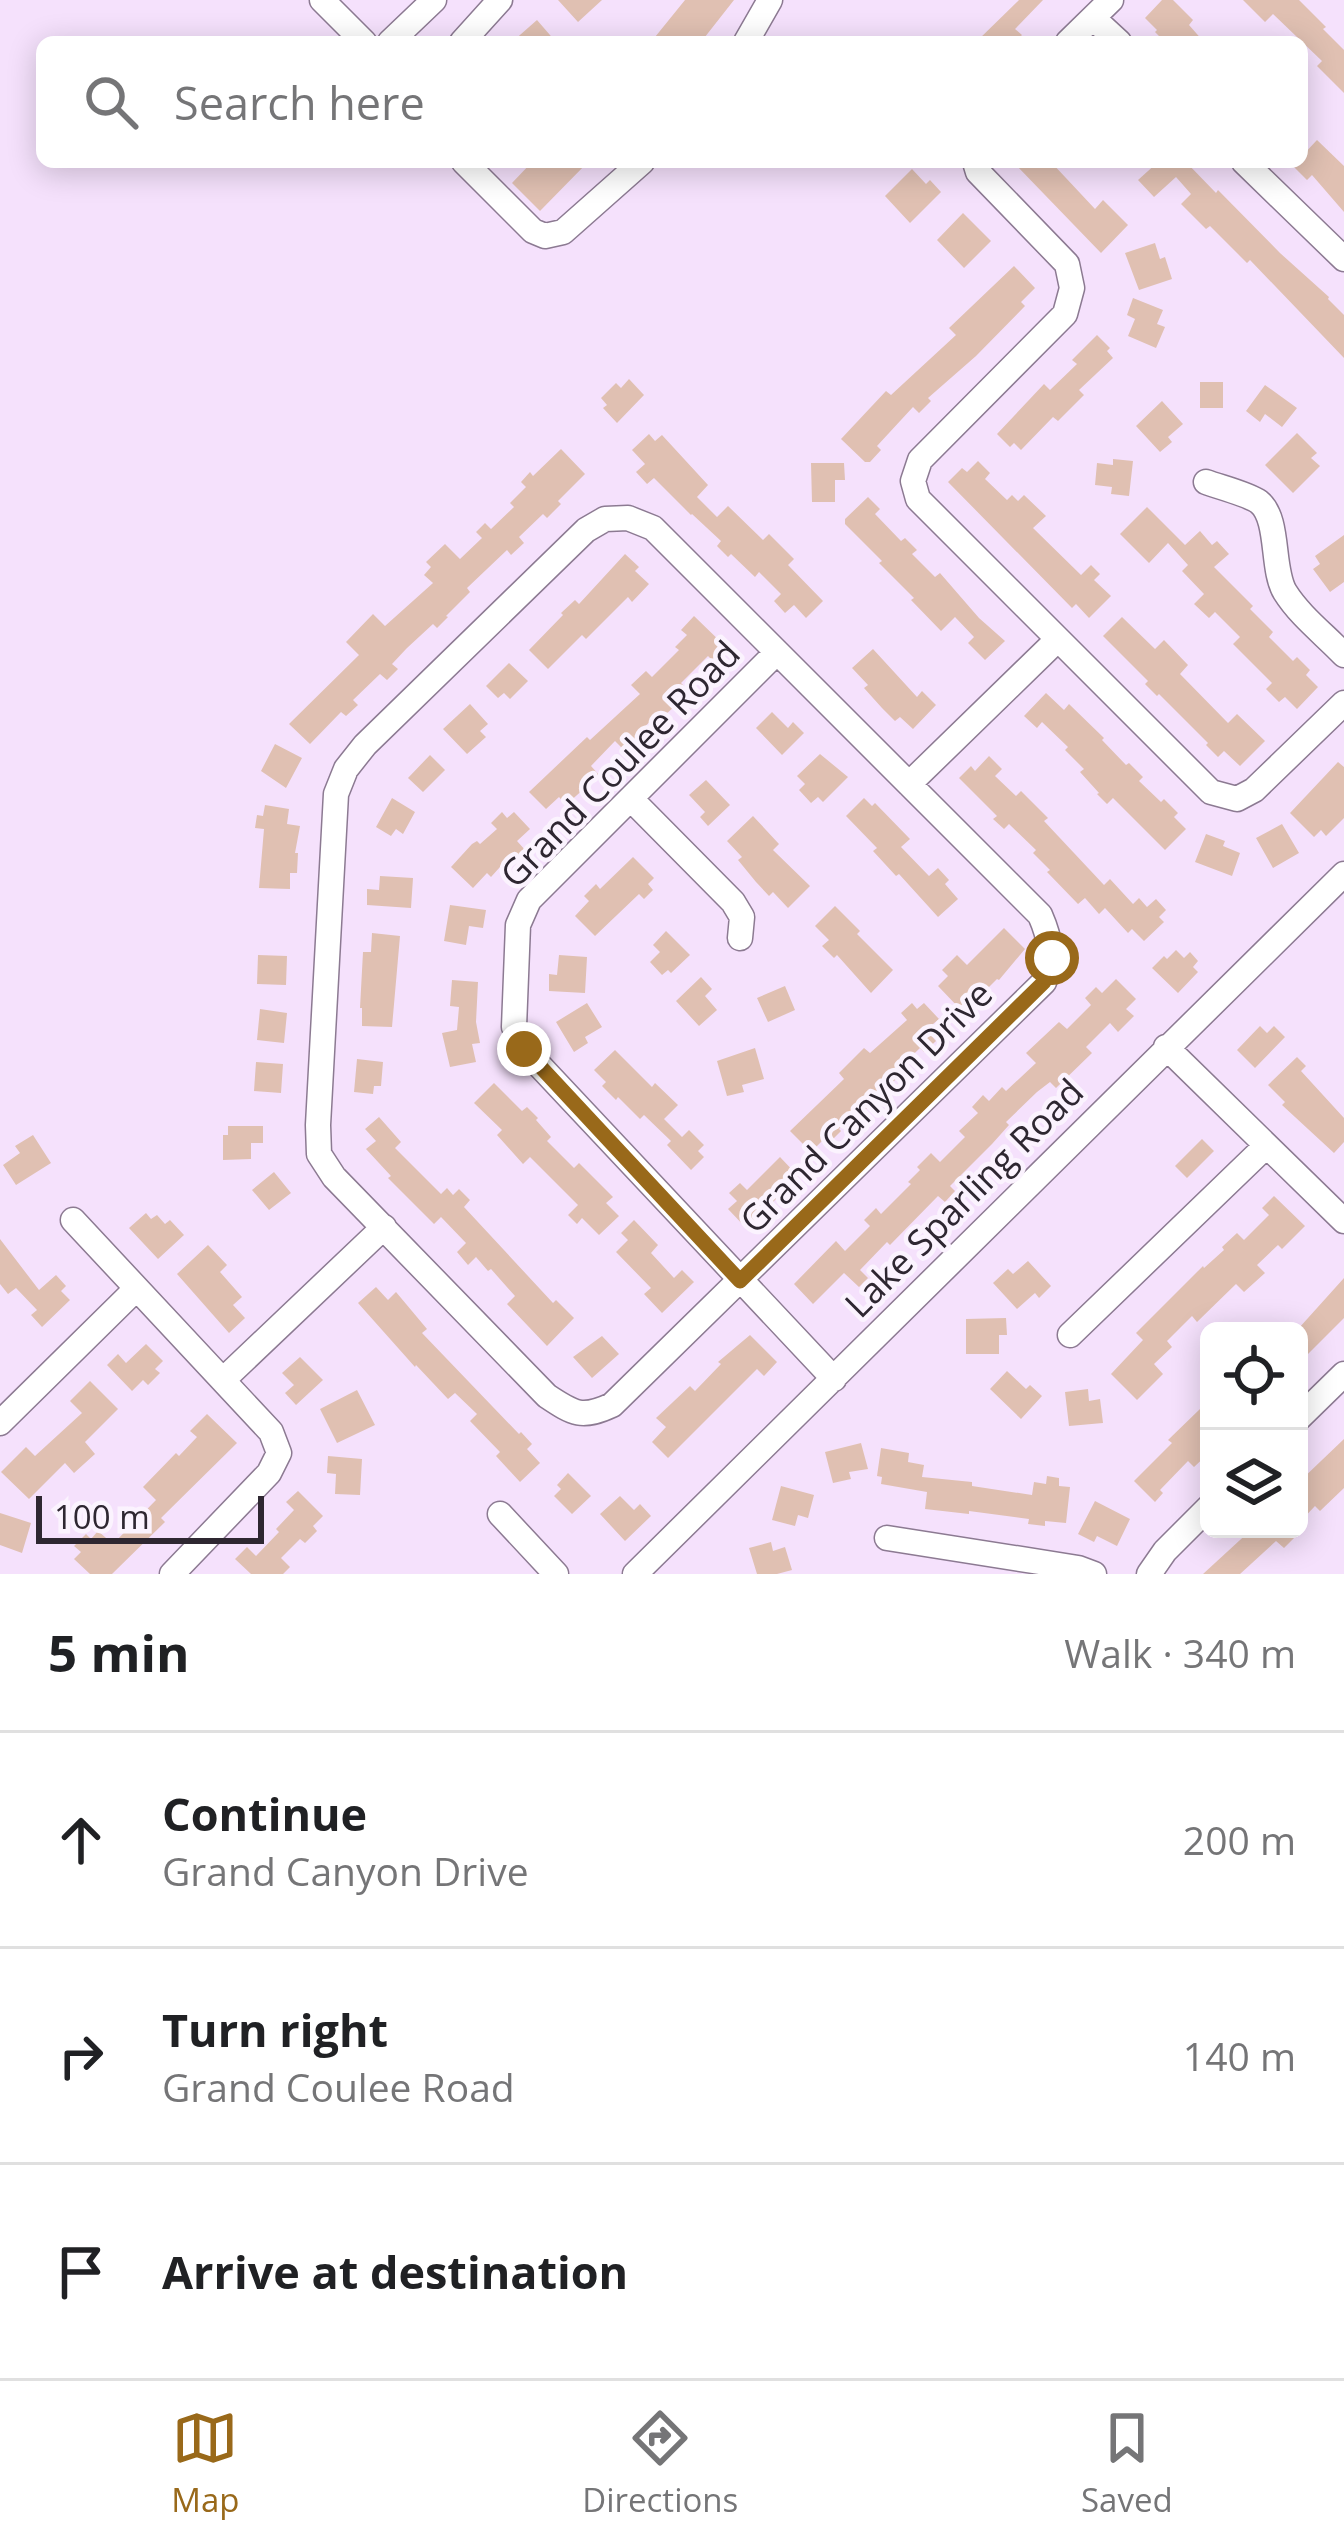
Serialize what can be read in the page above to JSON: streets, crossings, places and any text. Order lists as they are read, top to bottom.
{
  "streets": {
    "street": ["Grand Coulee Road", "Grand Canyon Drive", "Lake Sparling Road"]
  },
  "crossings": [
    ["Grand Coulee Road", "Grand Canyon Drive"],
    ["Grand Coulee Road", "Lake Sparling Road"]
  ],
  "scale_bar": "100 m",
  "page": {
    "search": "Search here",
    "scale": "100 m",
    "heading": ["5 min", "Walk · 340 m"],
    "list": [
      ["Continue", "Grand Canyon Drive", "200 m"],
      ["Turn right", "Grand Coulee Road", "140 m"],
      "Arrive at destination"
    ],
    "nav": ["Map", "Directions", "Saved"]
  }
}
